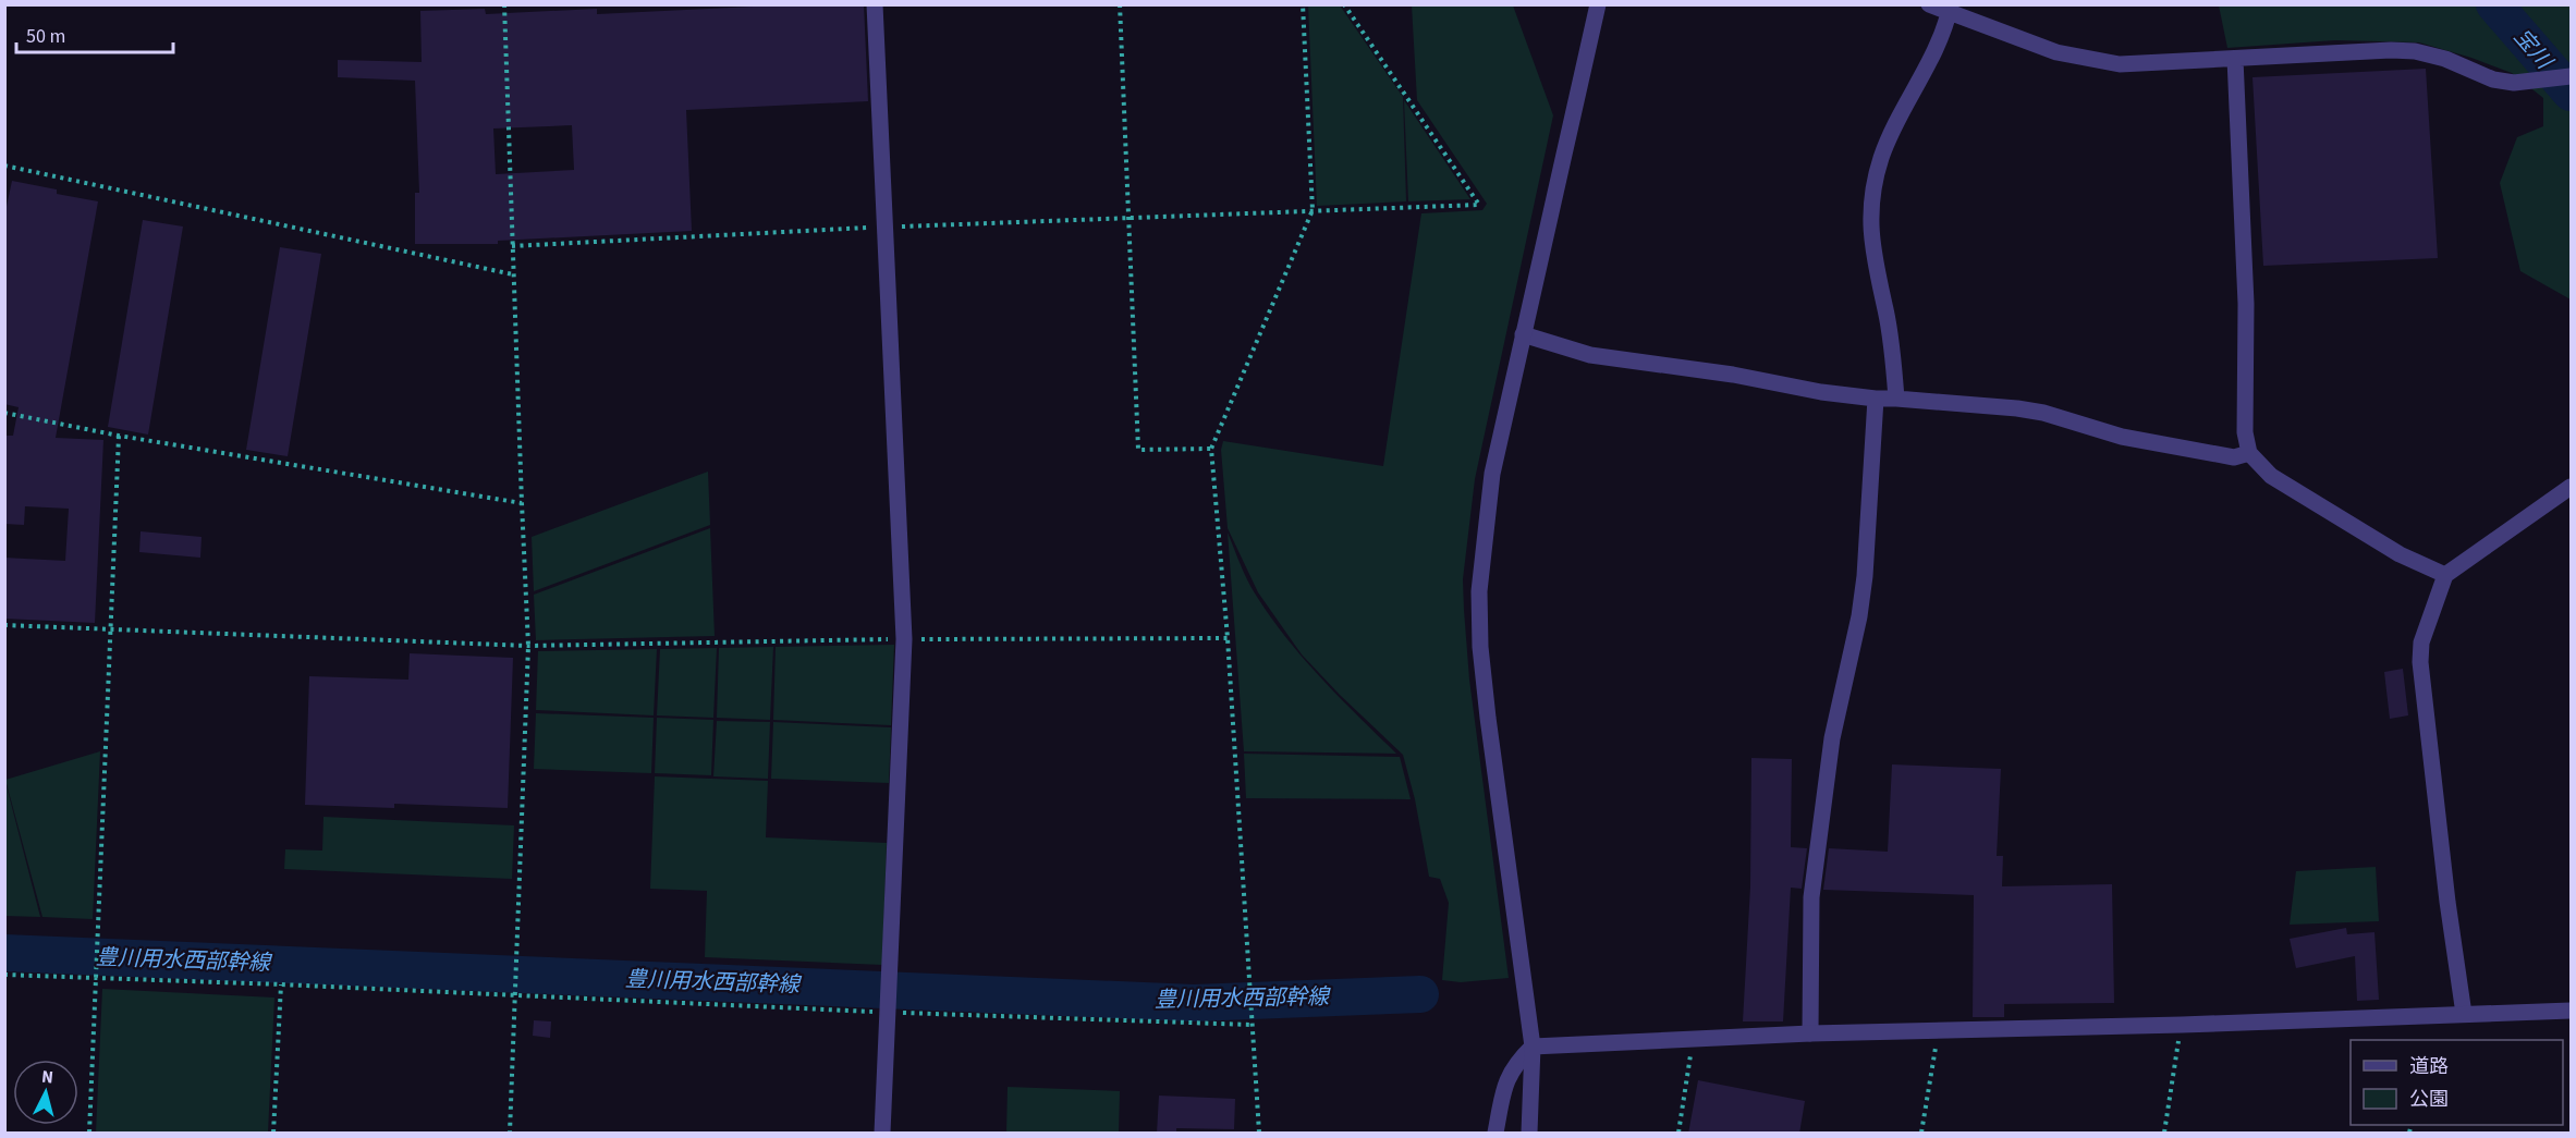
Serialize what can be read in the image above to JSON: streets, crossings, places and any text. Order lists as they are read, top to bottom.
{
  "water": ["宝川", "豊川用水西部幹線"],
  "legend": ["道路", "公園"],
  "scale_bar": "50 m",
  "north": "top"
}
